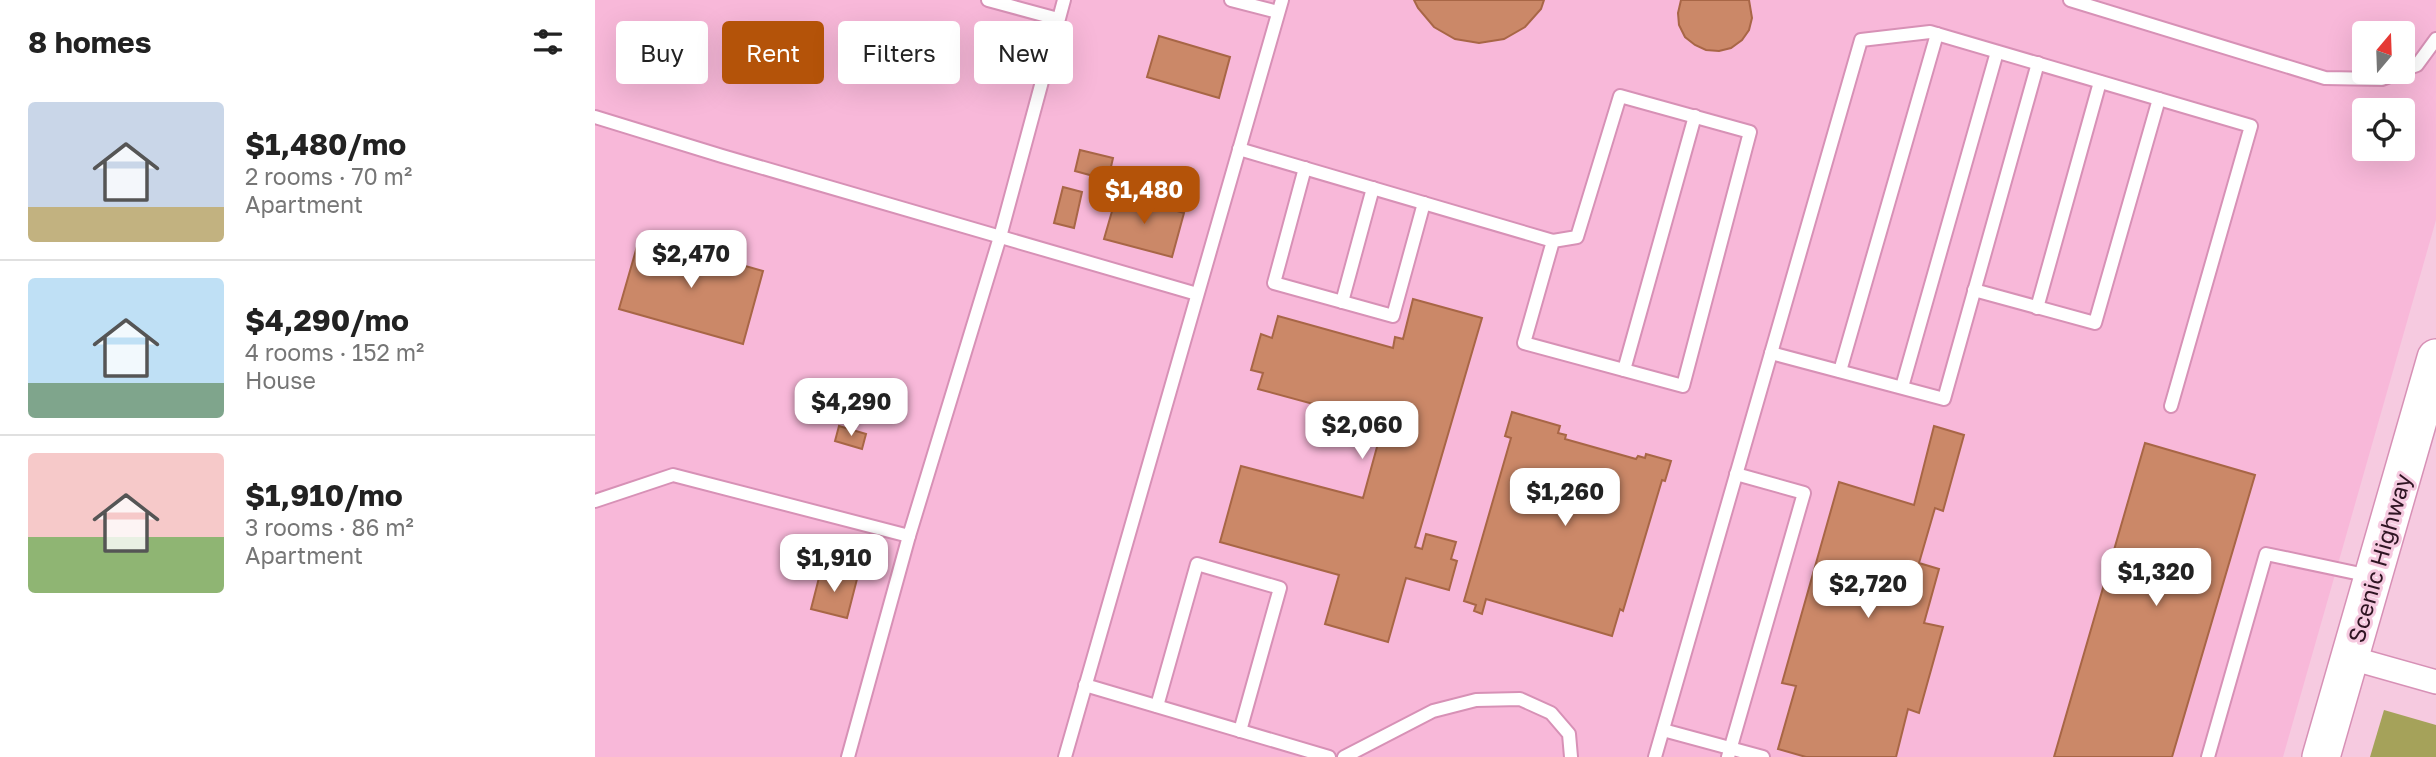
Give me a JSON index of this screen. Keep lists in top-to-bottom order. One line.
{"streets":{"main road":["Scenic Highway"]},"north":"top","page":{"heading":"8 homes","chip":["Buy","Rent","Filters","New"],"list":[{"name":"$1,480/mo","note":"2 rooms · 70 m² · Apartment"},{"name":"$4,290/mo","note":"4 rooms · 152 m² · House"},{"name":"$1,910/mo","note":"3 rooms · 86 m² · Apartment"}],"price":["$1,480","$2,470","$4,290","$2,060","$1,260","$1,910","$1,320","$2,720"]}}
